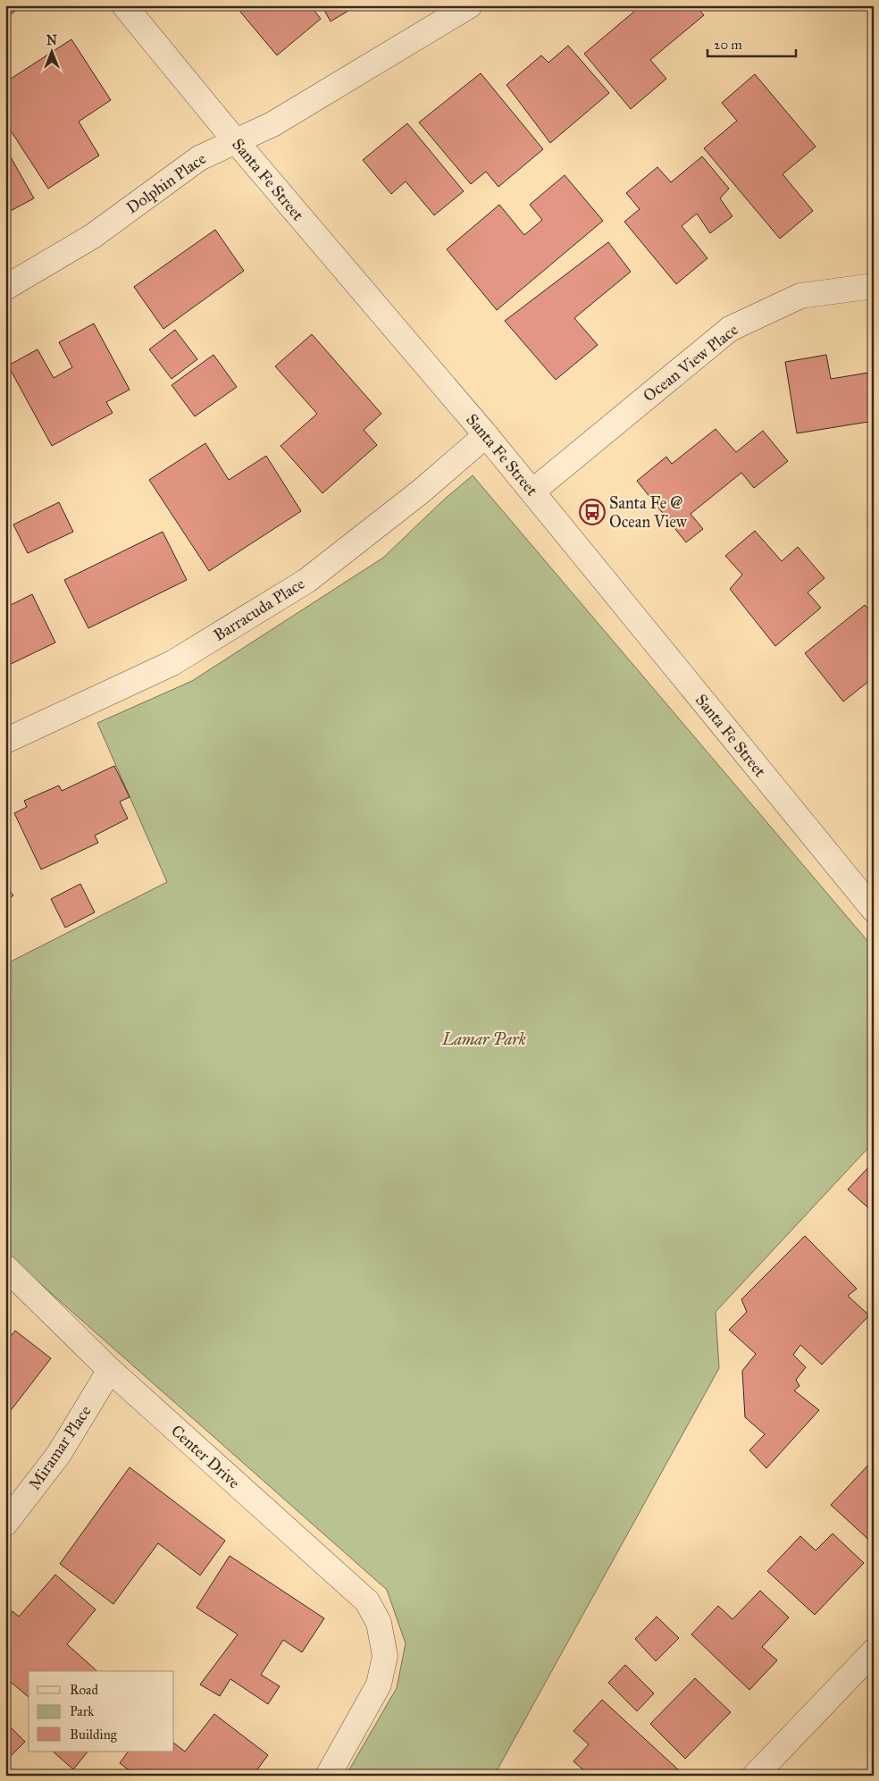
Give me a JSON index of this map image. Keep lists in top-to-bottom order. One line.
{"streets":{"street":["Santa Fe Street","Dolphin Place","Ocean View Place","Barracuda Place","Miramar Place","Center Drive"]},"crossings":[["Santa Fe Street","Dolphin Place"],["Santa Fe Street","Ocean View Place"],["Santa Fe Street","Barracuda Place"],["Miramar Place","Center Drive"]],"parks":["Lamar Park"],"places":{"bus stop":["Santa Fe @ Ocean View"]},"legend":["Road","Park","Building"],"scale_bar":"20 m","north":"top"}
